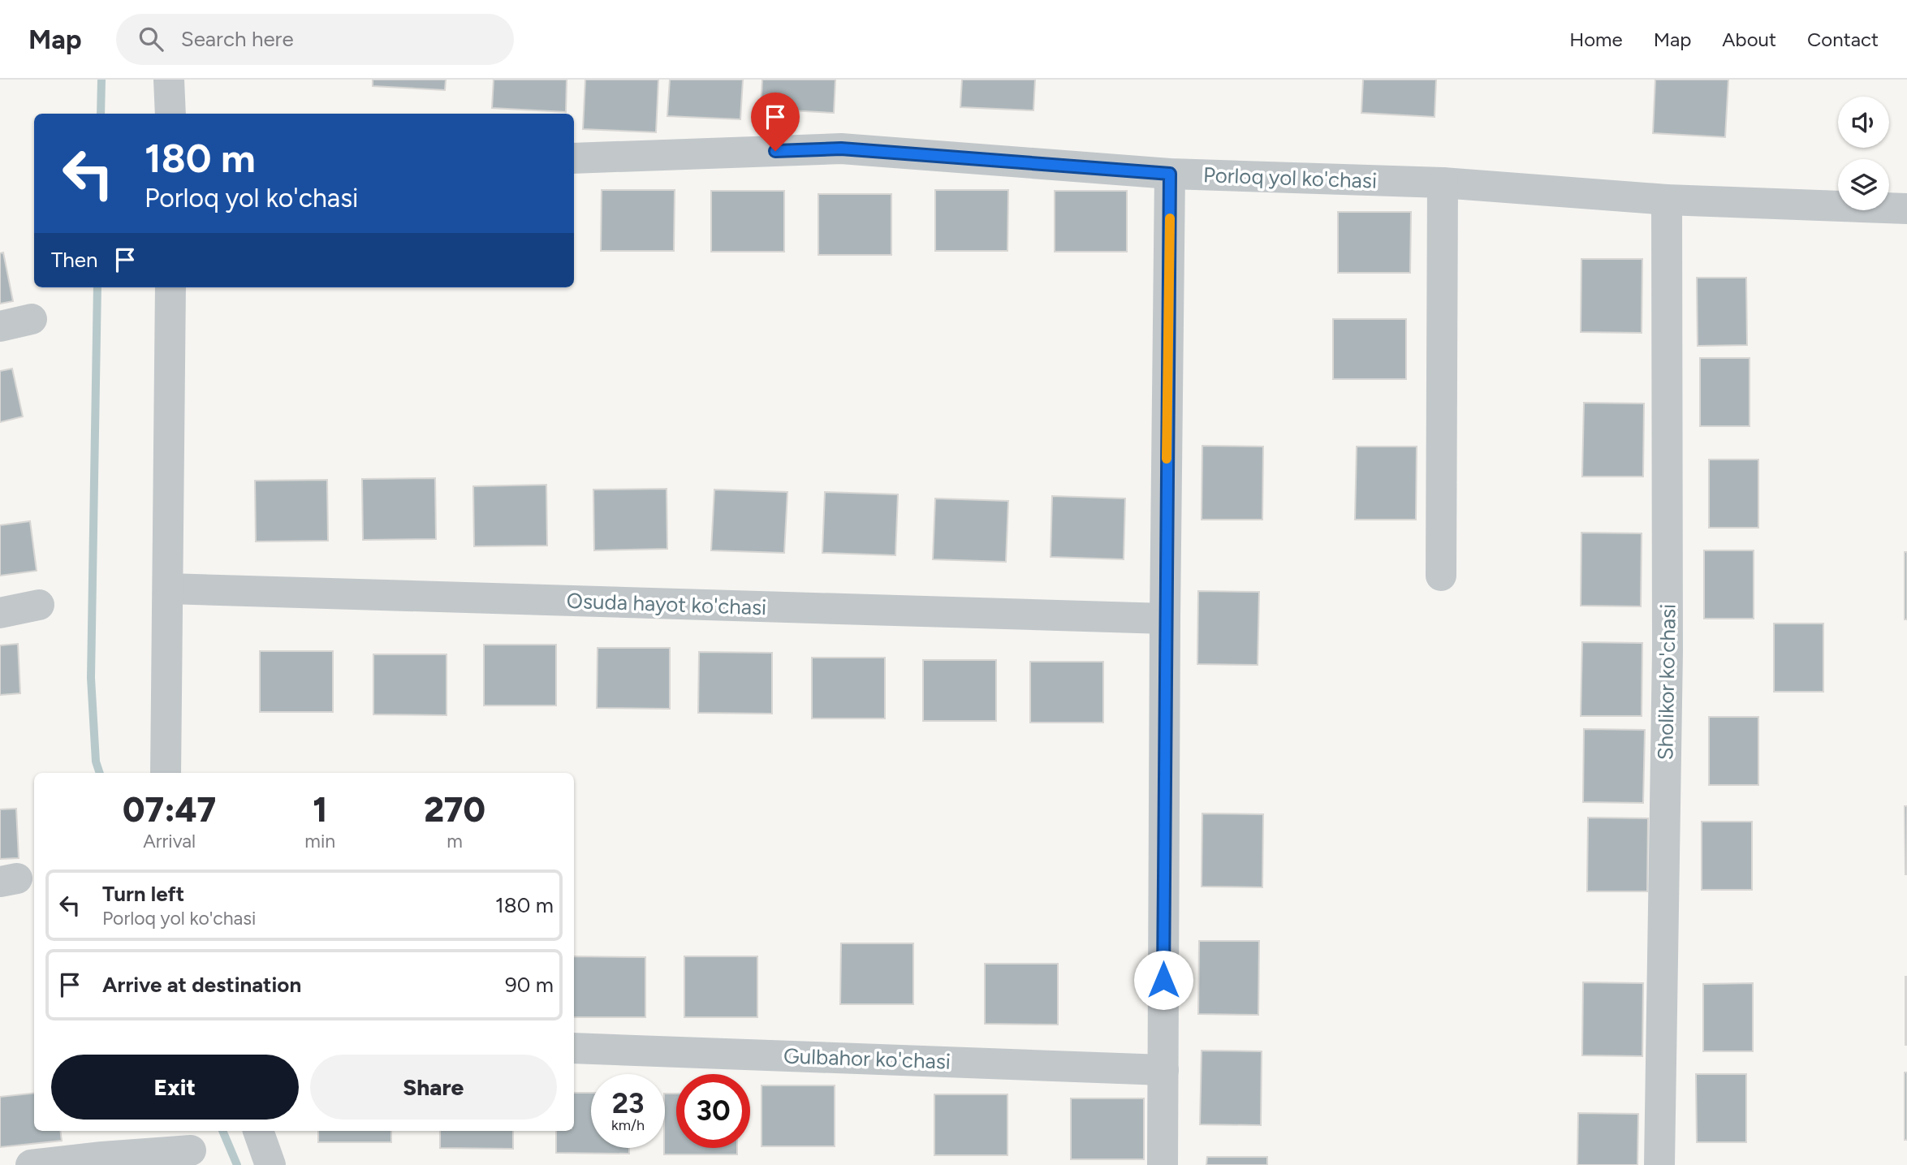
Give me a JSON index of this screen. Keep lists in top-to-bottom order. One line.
{"streets":{"street":["Porloq yol ko'chasi","Osuda hayot ko'chasi","Sholikor ko'chasi","Gulbahor ko'chasi"]},"crossings":[["Porloq yol ko'chasi","Sholikor ko'chasi"]],"page":{"header":"Map","search":"Search here","nav":["Home","Map","About","Contact"],"turn":["180 m","Porloq yol ko'chasi"],"then":"Then","eta":["07:47","Arrival","1","min","270","m"],"list":[{"name":"Turn left","note":"Porloq yol ko'chasi","value":"180 m"},{"name":"Arrive at destination","value":"90 m"}],"buttons":["Exit","Share"],"speed":"23 km/h","limit":"30"}}
